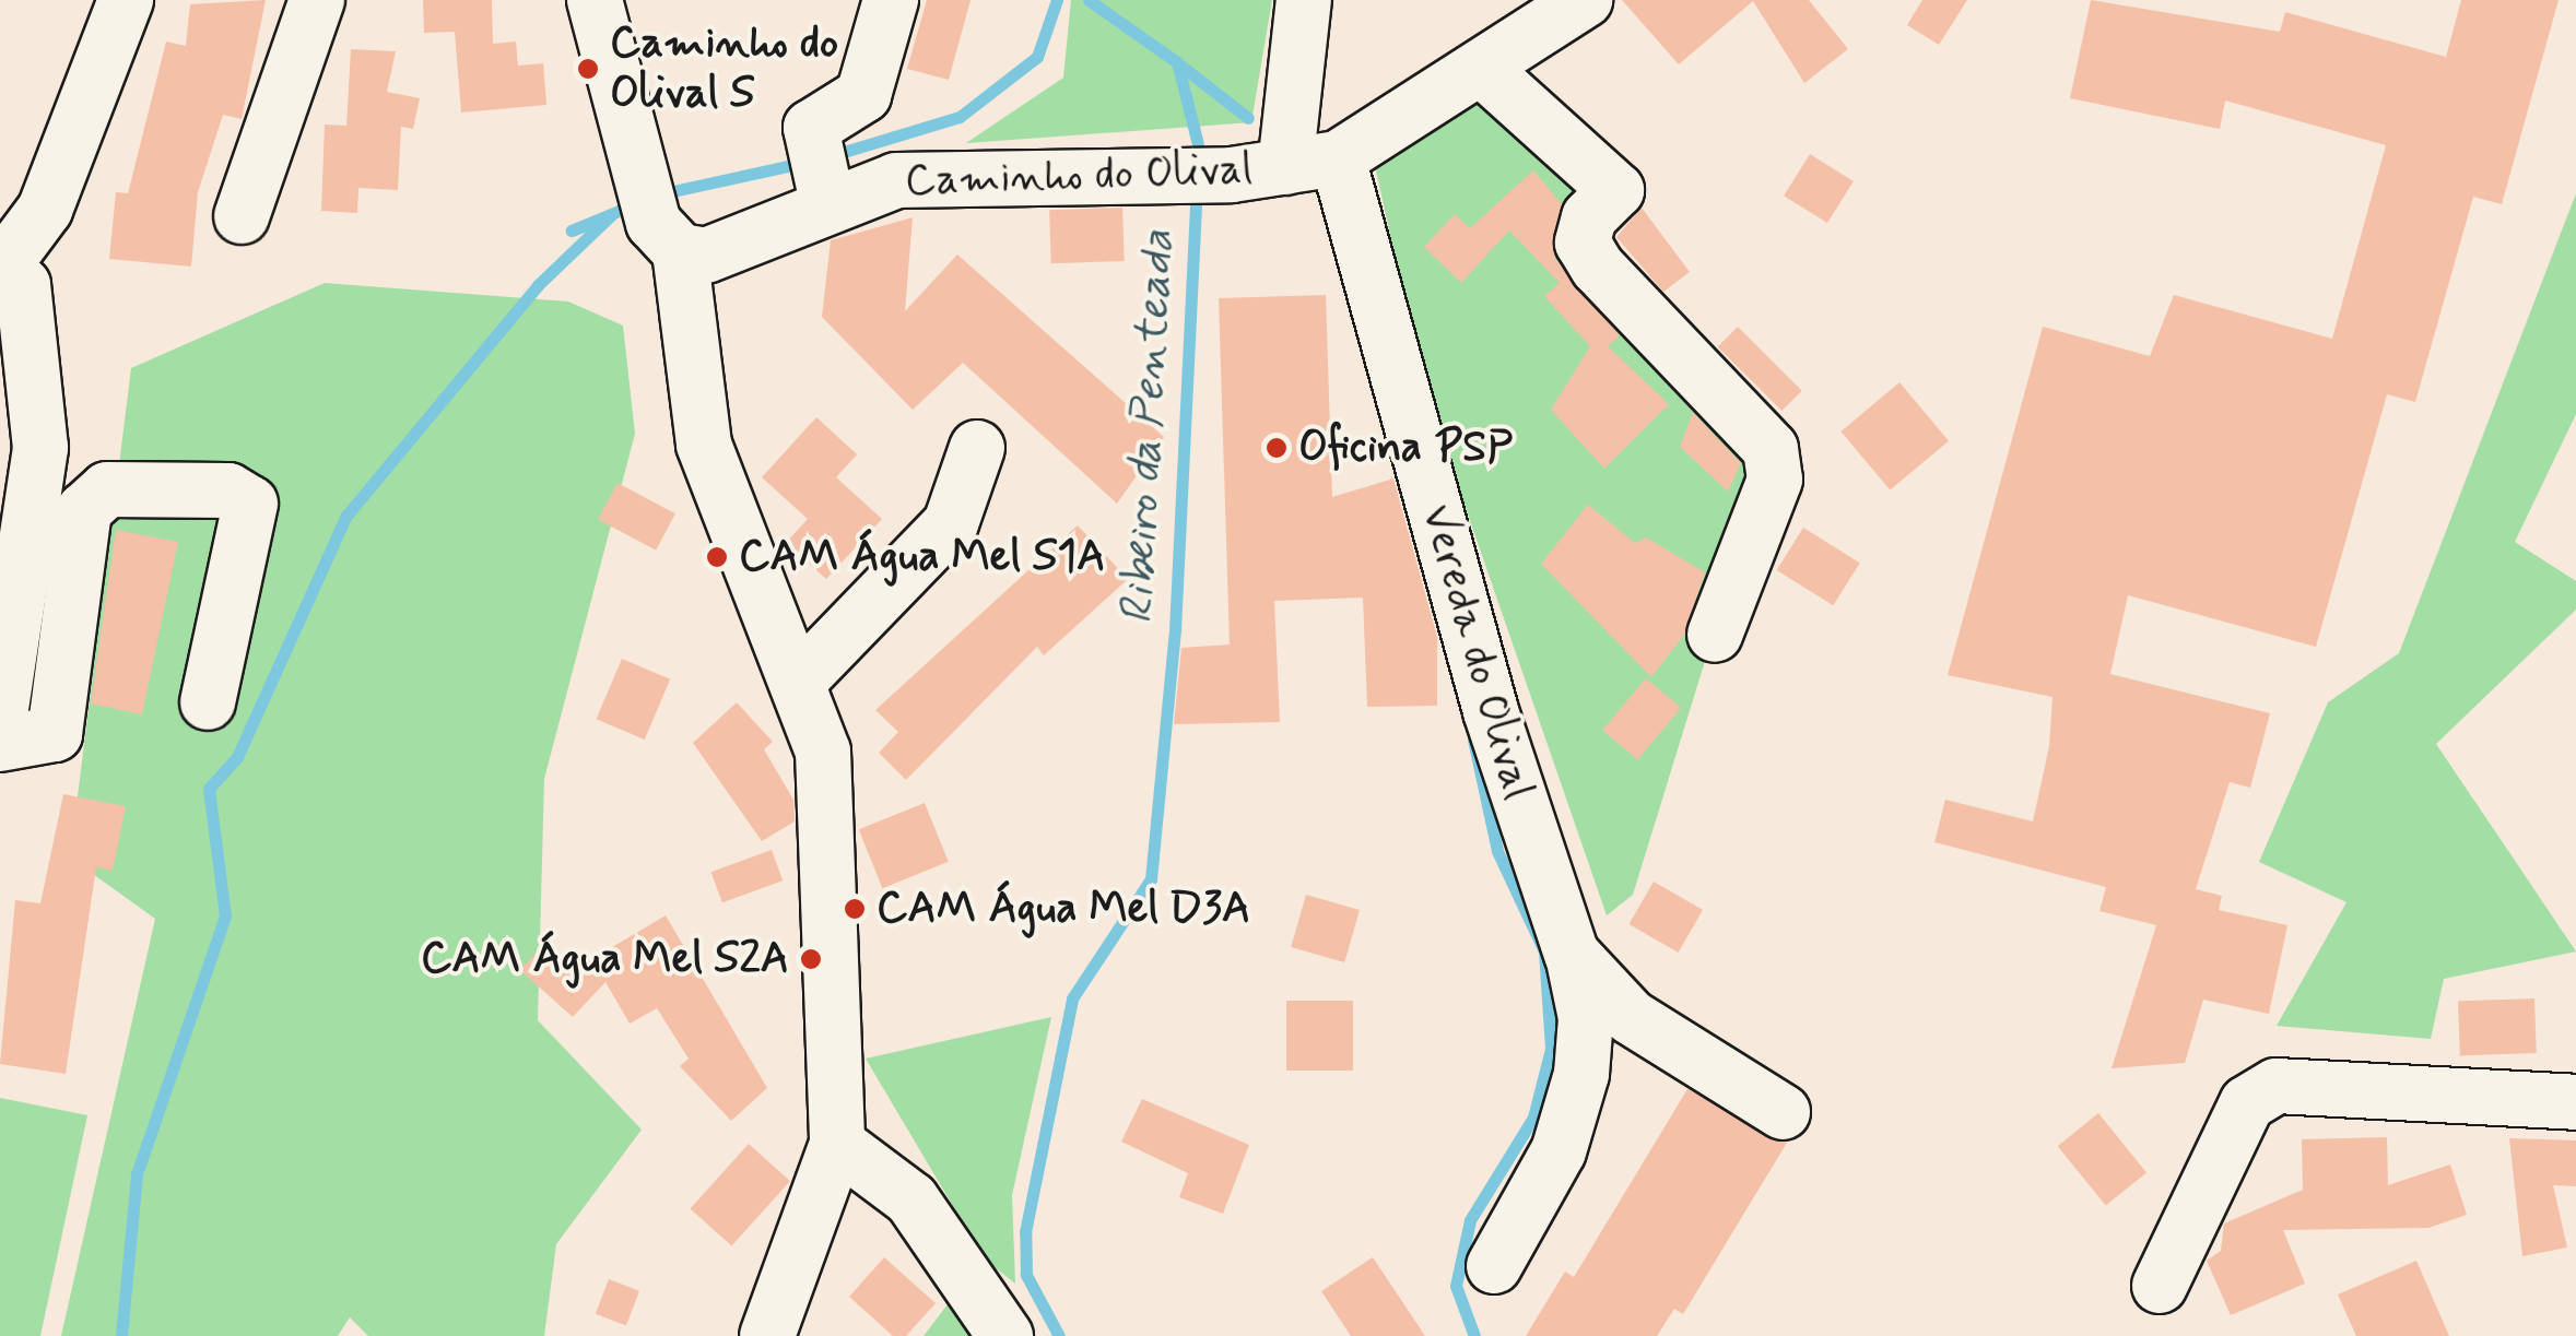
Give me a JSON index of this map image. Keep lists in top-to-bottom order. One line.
{"streets":{"street":["Caminho do Olival","Vereda do Olival"]},"crossings":[["Caminho do Olival","Vereda do Olival"]],"water":["Ribeiro da Penteada"],"places":["Caminho do Olival S","Oficina PSP","CAM Água Mel S1A","CAM Água Mel D3A","CAM Água Mel S2A"]}
